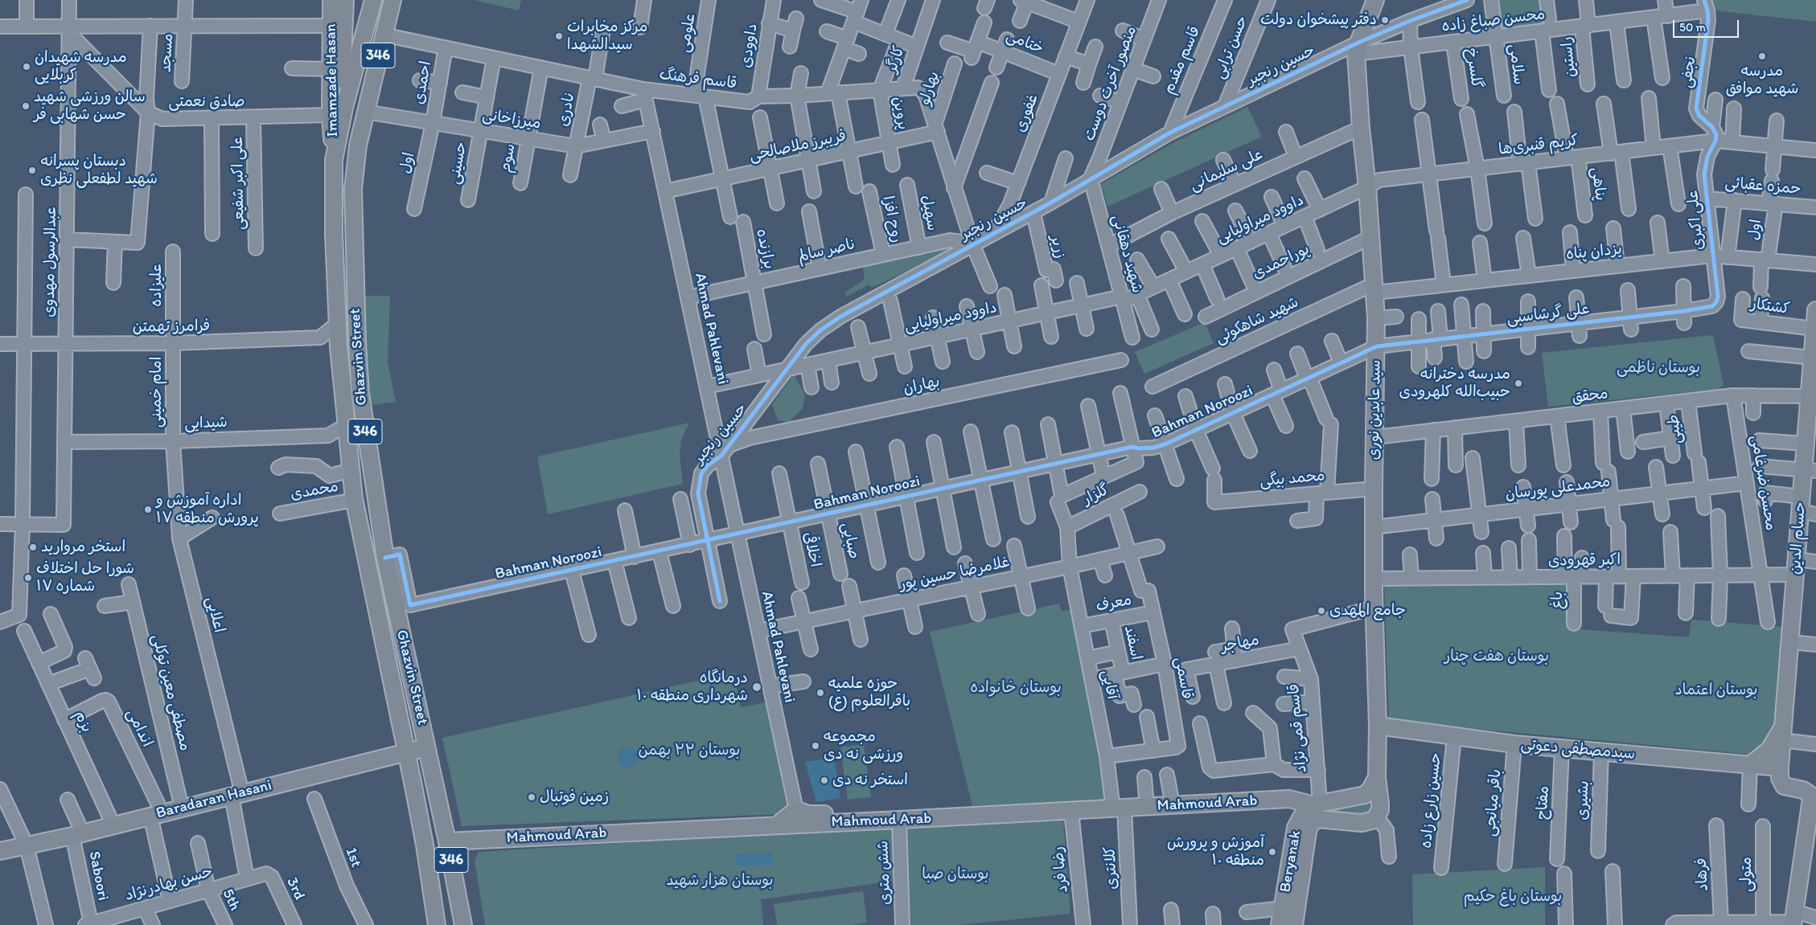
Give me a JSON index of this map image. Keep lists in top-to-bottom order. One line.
{"streets":{"main road":["346","Imamzade Hasan","Ghazvin Street","سید عابدین نوری","حسام الدین","سیدمصطفی دعوتی","Baradaran Hasani","Mahmoud Arab","Beryanak"],"street":["محسن صباغ زاده","علومی","ختامی","داوودی","حسن ترابی","مسجد","راستین","کارگر","قاسم مقدم","سلامی","حسین رنجبر","گلسرخ","نجفی","قاسم فرهنگ","احمدی","منصور آخرت دوست","بهارلو","صادق نعمتی","نادری","پروین","غفوری","میرزاخانی","کریم قنبری‌ها","فریبرز ملاصالحی","سوم","اول","حسینی","علی سلیمانی","علی اکبر شفیعی","پناهی","حمزه عقبائی","سهیل","روح افزا","داوود میراولیایی","علی اکبری","زریر","برازنده","ناصر سالم","یزدان پناه","شهید دهقانی","عبدالرسول مهدوی","پوراحمدی","علیزاده","کشتکار","علی گرشاسبی","شهید شاهکوئی","فرامرز تهمتن","Ahmad Pahlevani","بهاران","امام خمینی","محقق","Bahman Noroozi","شیدایی","طیبی","محمد بیگی","محسن ضرغامی","محمدعلی پورسان","محمدی","گلزار","صبایی","اخلاقی","اکبر قهرودی","غلامرضا حسین پور","باغ","معرف","اعلایی","اسفند","مهاجر","قاسمی","آقایی","مصطفی معین توکلی","بزم","اندامی","قاسم قمی نژاد","حسین زارع زاده","بشیری","باقر میانجی","مفتاح","1st","کلانتری","رضا فرد","شش متری","فرهاد","متولی","Saboori","حسن بهادرنژاد","3rd","5th"]},"crossings":[["محسن صباغ زاده","راستین"],["محسن صباغ زاده","سلامی"],["محسن صباغ زاده","حسین رنجبر"],["محسن صباغ زاده","گلسرخ"],["محسن صباغ زاده","نجفی"],["محسن صباغ زاده","سید عابدین نوری"],["علومی","قاسم فرهنگ"],["علومی","برازنده"],["ختامی","غفوری"],["داوودی","قاسم فرهنگ"],["حسن ترابی","حسین رنجبر"],["346","Imamzade Hasan"],["346","صادق نعمتی"],["کارگر","قاسم فرهنگ"],["قاسم مقدم","حسین رنجبر"],["حسین رنجبر","قاسم فرهنگ"],["حسین رنجبر","منصور آخرت دوست"],["حسین رنجبر","غفوری"],["حسین رنجبر","داوود میراولیایی"],["حسین رنجبر","زریر"],["حسین رنجبر","ناصر سالم"],["حسین رنجبر","شهید دهقانی"],["حسین رنجبر","Ahmad Pahlevani"],["حسین رنجبر","بهاران"],["حسین رنجبر","سید عابدین نوری"],["حسین رنجبر","Bahman Noroozi"],["قاسم فرهنگ","احمدی"],["قاسم فرهنگ","بهارلو"],["قاسم فرهنگ","نادری"],["قاسم فرهنگ","پروین"],["قاسم فرهنگ","فریبرز ملاصالحی"],["قاسم فرهنگ","سوم"],["قاسم فرهنگ","حسینی"],["قاسم فرهنگ","برازنده"],["قاسم فرهنگ","ناصر سالم"],["قاسم فرهنگ","Ahmad Pahlevani"],["قاسم فرهنگ","Ghazvin Street"],["Imamzade Hasan","صادق نعمتی"],["Imamzade Hasan","Ghazvin Street"],["احمدی","میرزاخانی"],["احمدی","اول"],["منصور آخرت دوست","شهید دهقانی"],["بهارلو","فریبرز ملاصالحی"],["صادق نعمتی","علی اکبر شفیعی"],["صادق نعمتی","عبدالرسول مهدوی"],["نادری","میرزاخانی"],["پروین","فریبرز ملاصالحی"],["میرزاخانی","سوم"],["میرزاخانی","اول"],["میرزاخانی","حسینی"],["میرزاخانی","Ahmad Pahlevani"],["میرزاخانی","Ghazvin Street"],["کریم قنبری‌ها","اول"],["کریم قنبری‌ها","پناهی"],["کریم قنبری‌ها","داوود میراولیایی"],["کریم قنبری‌ها","علی اکبری"],["کریم قنبری‌ها","سید عابدین نوری"],["فریبرز ملاصالحی","برازنده"],["فریبرز ملاصالحی","Ahmad Pahlevani"],["اول","حمزه عقبائی"],["اول","یزدان پناه"],["اول","کشتکار"],["علی سلیمانی","شهید دهقانی"],["علی سلیمانی","سید عابدین نوری"],["حمزه عقبائی","علی اکبری"],["سهیل","ناصر سالم"],["روح افزا","ناصر سالم"],["داوود میراولیایی","شهید دهقانی"],["داوود میراولیایی","Ahmad Pahlevani"],["داوود میراولیایی","سید عابدین نوری"],["علی اکبری","یزدان پناه"],["علی اکبری","علی گرشاسبی"],["برازنده","ناصر سالم"],["ناصر سالم","Ahmad Pahlevani"],["یزدان پناه","شهید شاهکوئی"],["یزدان پناه","سید عابدین نوری"],["عبدالرسول مهدوی","فرامرز تهمتن"],["عبدالرسول مهدوی","شیدایی"],["پوراحمدی","سید عابدین نوری"],["علیزاده","فرامرز تهمتن"],["علیزاده","امام خمینی"],["کشتکار","حسام الدین"],["علی گرشاسبی","سید عابدین نوری"],["علی گرشاسبی","Bahman Noroozi"],["شهید شاهکوئی","سید عابدین نوری"],["فرامرز تهمتن","Ghazvin Street"],["فرامرز تهمتن","امام خمینی"],["Ahmad Pahlevani","Bahman Noroozi"],["Ahmad Pahlevani","غلامرضا حسین پور"],["Ghazvin Street","Bahman Noroozi"],["Ghazvin Street","شیدایی"],["Ghazvin Street","محمدی"],["Ghazvin Street","Baradaran Hasani"],["Ghazvin Street","Mahmoud Arab"],["امام خمینی","شیدایی"],["امام خمینی","اعلایی"],["محقق","سید عابدین نوری"],["محقق","طیبی"],["محقق","محسن ضرغامی"],["محقق","حسام الدین"],["سید عابدین نوری","Bahman Noroozi"],["سید عابدین نوری","محمد بیگی"],["سید عابدین نوری","محمدعلی پورسان"],["سید عابدین نوری","اکبر قهرودی"],["سید عابدین نوری","قاسم قمی نژاد"],["سید عابدین نوری","سیدمصطفی دعوتی"],["سید عابدین نوری","Mahmoud Arab"],["Bahman Noroozi","محمد بیگی"],["Bahman Noroozi","صبایی"],["Bahman Noroozi","اخلاقی"],["شیدایی","اعلایی"],["طیبی","محمدعلی پورسان"],["محسن ضرغامی","محمدعلی پورسان"],["محسن ضرغامی","اکبر قهرودی"],["حسام الدین","اکبر قهرودی"],["حسام الدین","سیدمصطفی دعوتی"],["اکبر قهرودی","باغ"],["غلامرضا حسین پور","قاسمی"],["غلامرضا حسین پور","آقایی"],["معرف","اسفند"],["معرف","قاسمی"],["معرف","آقایی"],["اعلایی","Baradaran Hasani"],["اعلایی","حسن بهادرنژاد"],["مهاجر","قاسم قمی نژاد"],["قاسمی","آقایی"],["آقایی","Mahmoud Arab"],["آقایی","کلانتری"],["مصطفی معین توکلی","Baradaran Hasani"],["بزم","اندامی"],["بزم","Baradaran Hasani"],["اندامی","Baradaran Hasani"],["قاسم قمی نژاد","Mahmoud Arab"],["قاسم قمی نژاد","Beryanak"],["سیدمصطفی دعوتی","حسین زارع زاده"],["سیدمصطفی دعوتی","بشیری"],["سیدمصطفی دعوتی","باقر میانجی"],["سیدمصطفی دعوتی","مفتاح"],["Baradaran Hasani","Saboori"],["Mahmoud Arab","Beryanak"],["Mahmoud Arab","کلانتری"],["Mahmoud Arab","رضا فرد"],["Mahmoud Arab","شش متری"],["Saboori","حسن بهادرنژاد"],["حسن بهادرنژاد","3rd"],["حسن بهادرنژاد","5th"]],"parks":["بوستان ناظمی","بوستان هفت چنار","بوستان خانواده","بوستان اعتماد","بوستان ۲۲ بهمن","بوستان صبا","بوستان هزار شهید","بوستان باغ حکیم"],"places":["دفتر پیشخوان دولت","مرکز مخابرات سیدالشهدا","مدرسه شهید موافق","مدرسه شهیدان کربلایی","سالن ورزشی شهید حسن شهابی فر","دبستان پسرانه شهید لطفعلی نظری","مدرسه دخترانه حبیب‌الله کلهرودی","اداره آموزش و پرورش منطقه ۱۷","استخر مروارید","شورا حل اختلاف شماره ۱۷","جامع المهدی","درمانگاه شهرداری منطقه ۱۰","حوزه علمیه باقرالعلوم (ع)","مجموعه ورزشی نه دی","استخر نه دی","زمین فوتبال","آموزش و پرورش منطقه ۱۰"],"scale_bar":"50 m"}
